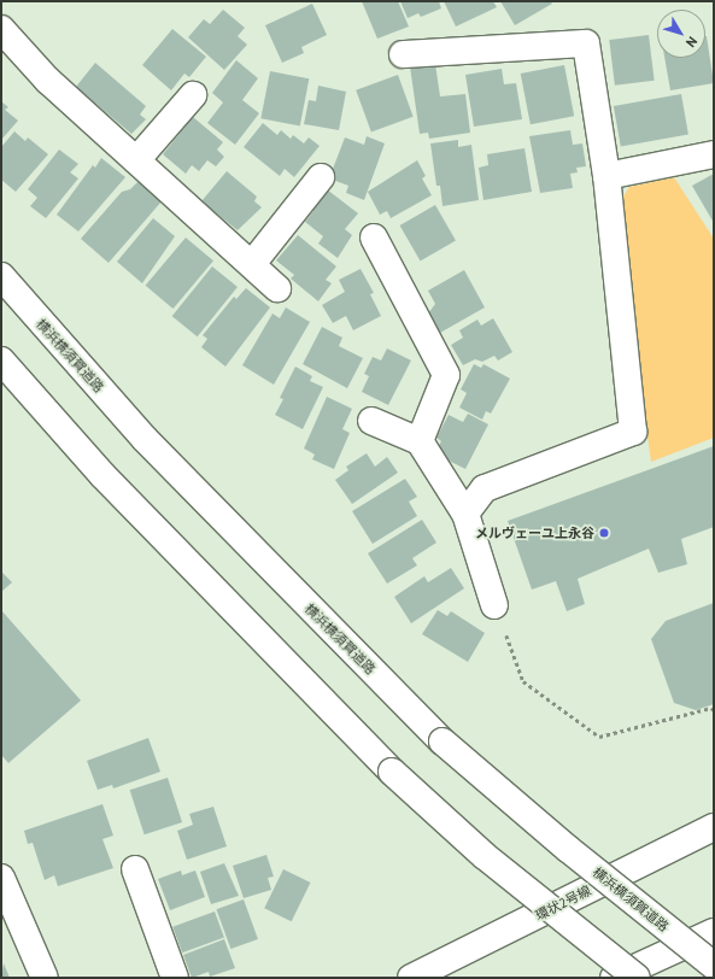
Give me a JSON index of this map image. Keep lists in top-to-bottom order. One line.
{"streets":{"main road":["横浜横須賀道路","環状2号線"]},"places":["メルヴェーユ上永谷"],"north":"bottom right"}
